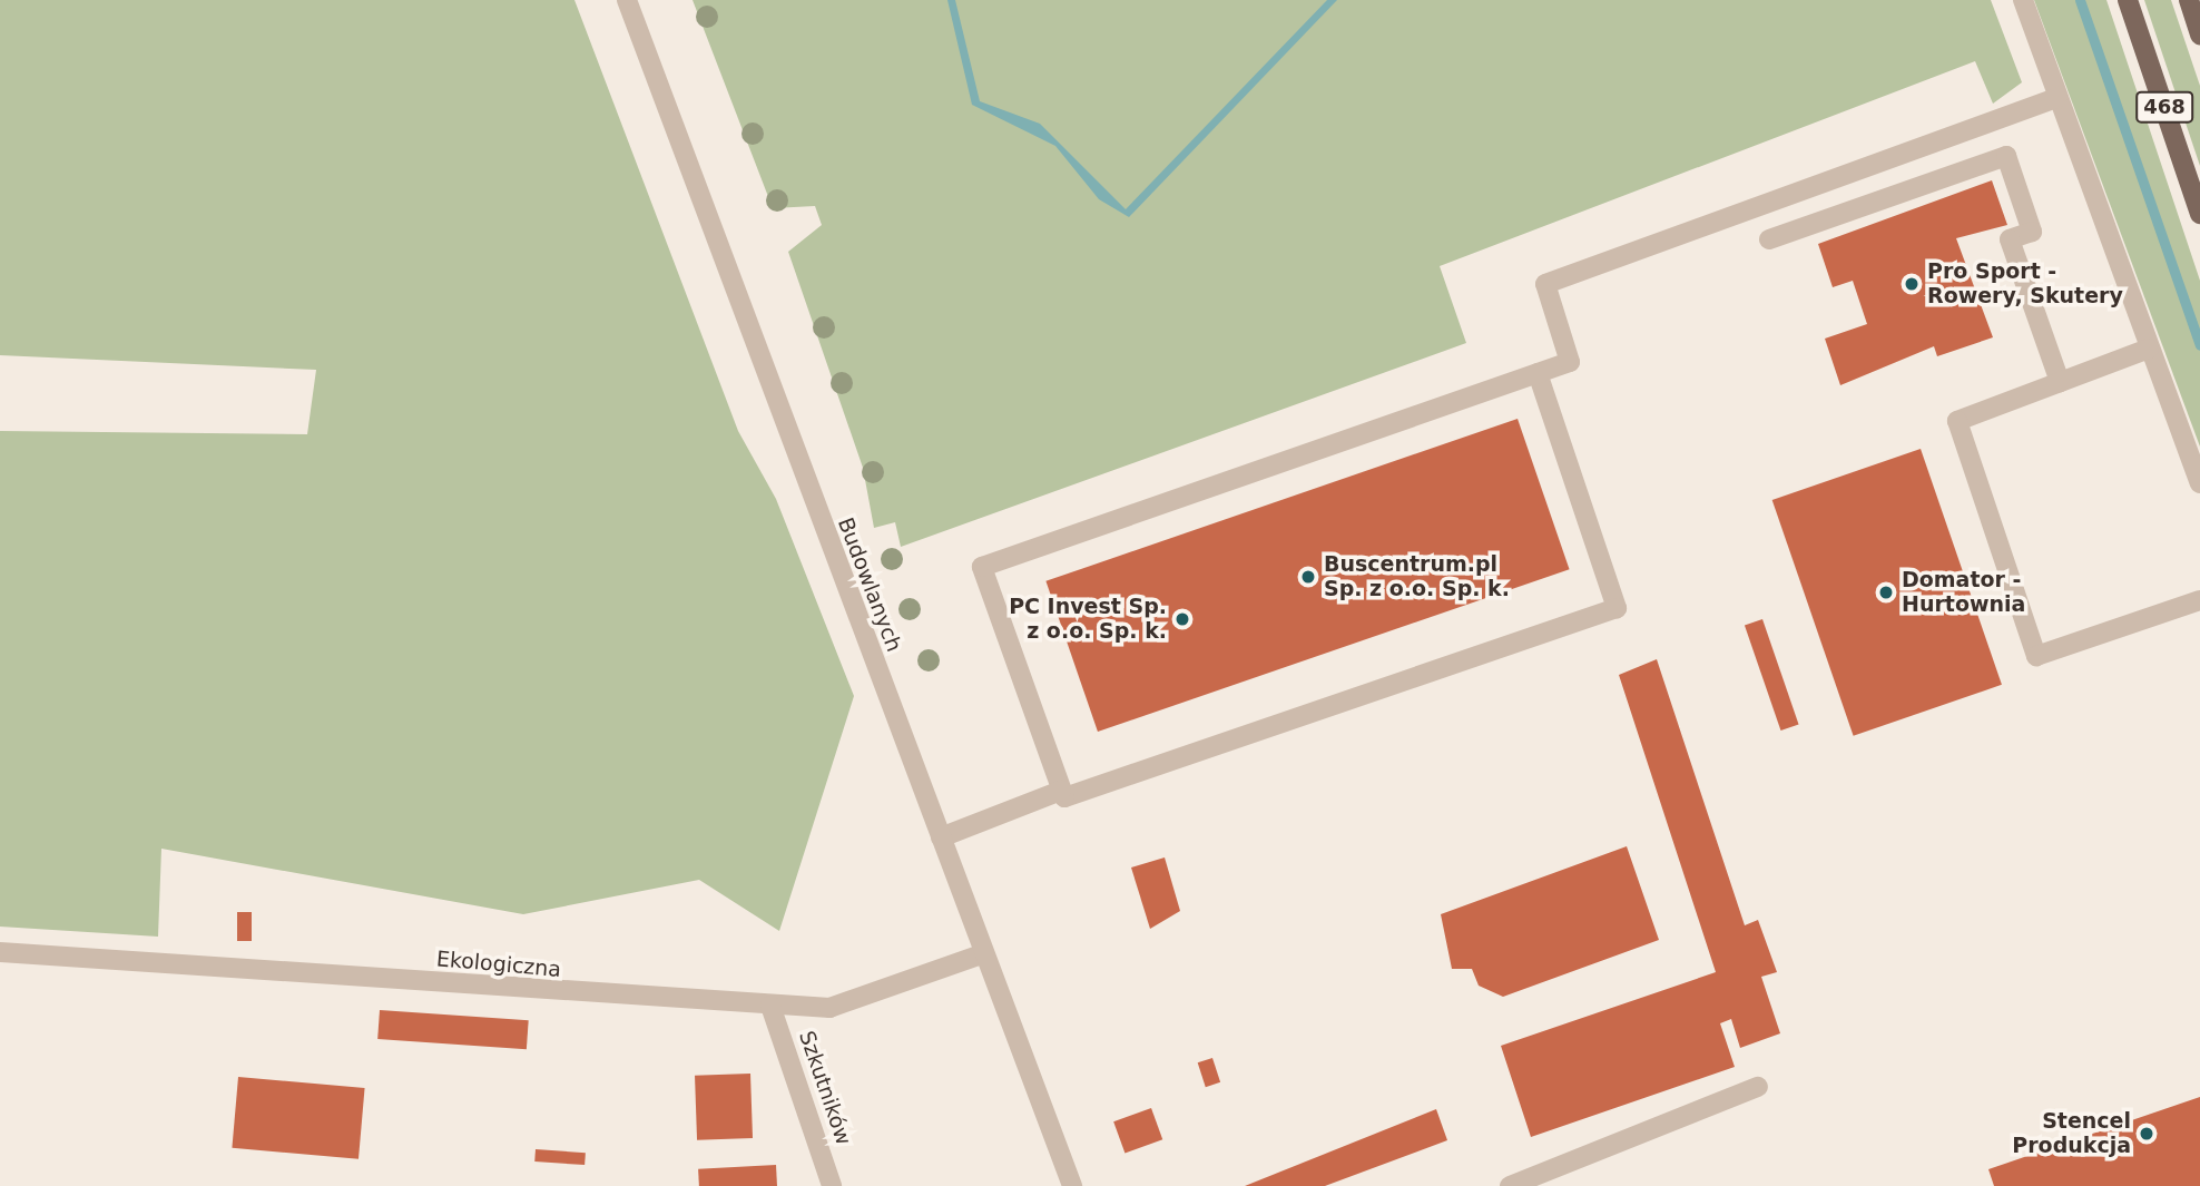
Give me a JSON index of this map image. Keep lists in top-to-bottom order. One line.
{"streets":{"main road":["468"],"street":["Budowlanych","Ekologiczna","Szkutników"]},"crossings":[["Budowlanych","Ekologiczna"],["Ekologiczna","Szkutników"]],"places":["Pro Sport - Rowery, Skutery","Buscentrum.pl Sp. z o.o. Sp. k.","Domator - Hurtownia","PC Invest Sp. z o.o. Sp. k.","Stencel Produkcja"]}
